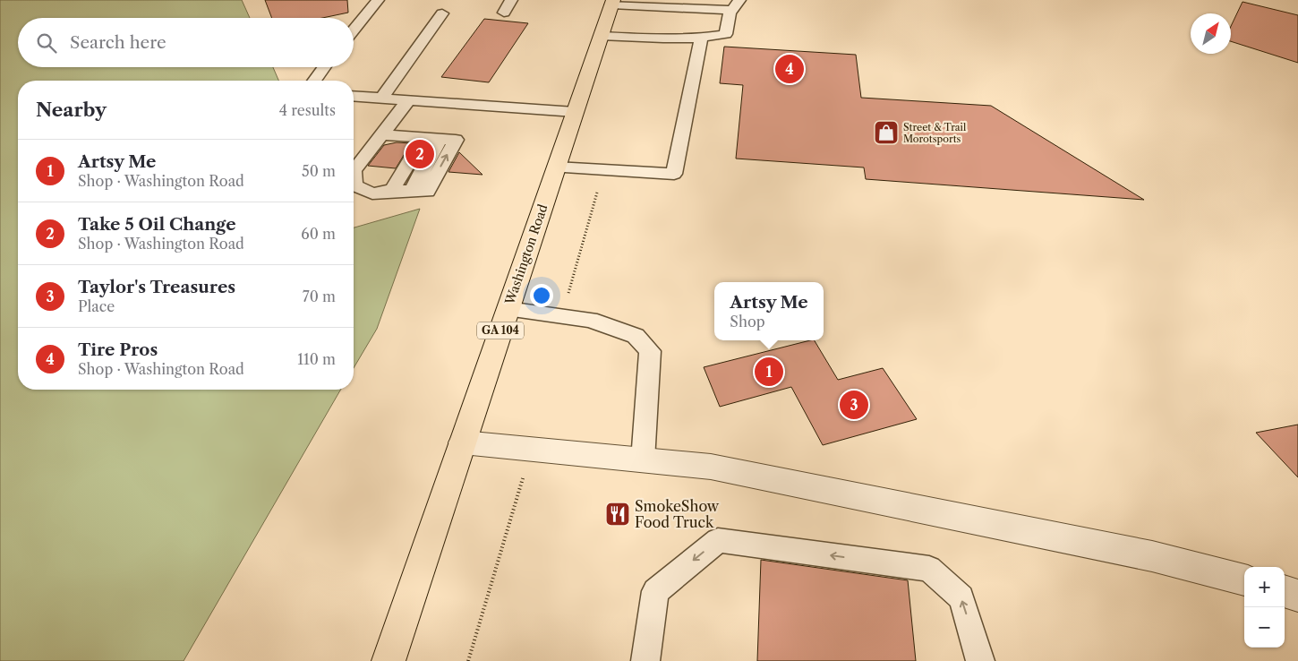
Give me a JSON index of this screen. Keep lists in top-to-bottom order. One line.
{"streets":{"main road":["Washington Road","GA 104"]},"places":{"shop":["Street & Trail Morotsports"],"restaurant":["SmokeShow Food Truck"]},"north":"top right","page":{"search":"Search here","pins":["4","2","1","3"],"heading":["Nearby","4 results"],"list":[{"mark":"1","name":"Artsy Me","note":"Shop · Washington Road","value":"50 m"},{"mark":"2","name":"Take 5 Oil Change","note":"Shop · Washington Road","value":"60 m"},{"mark":"3","name":"Taylor's Treasures","note":"Place","value":"70 m"},{"mark":"4","name":"Tire Pros","note":"Shop · Washington Road","value":"110 m"}],"popup":["Artsy Me","Shop"],"map_buttons":["+","−"]}}
